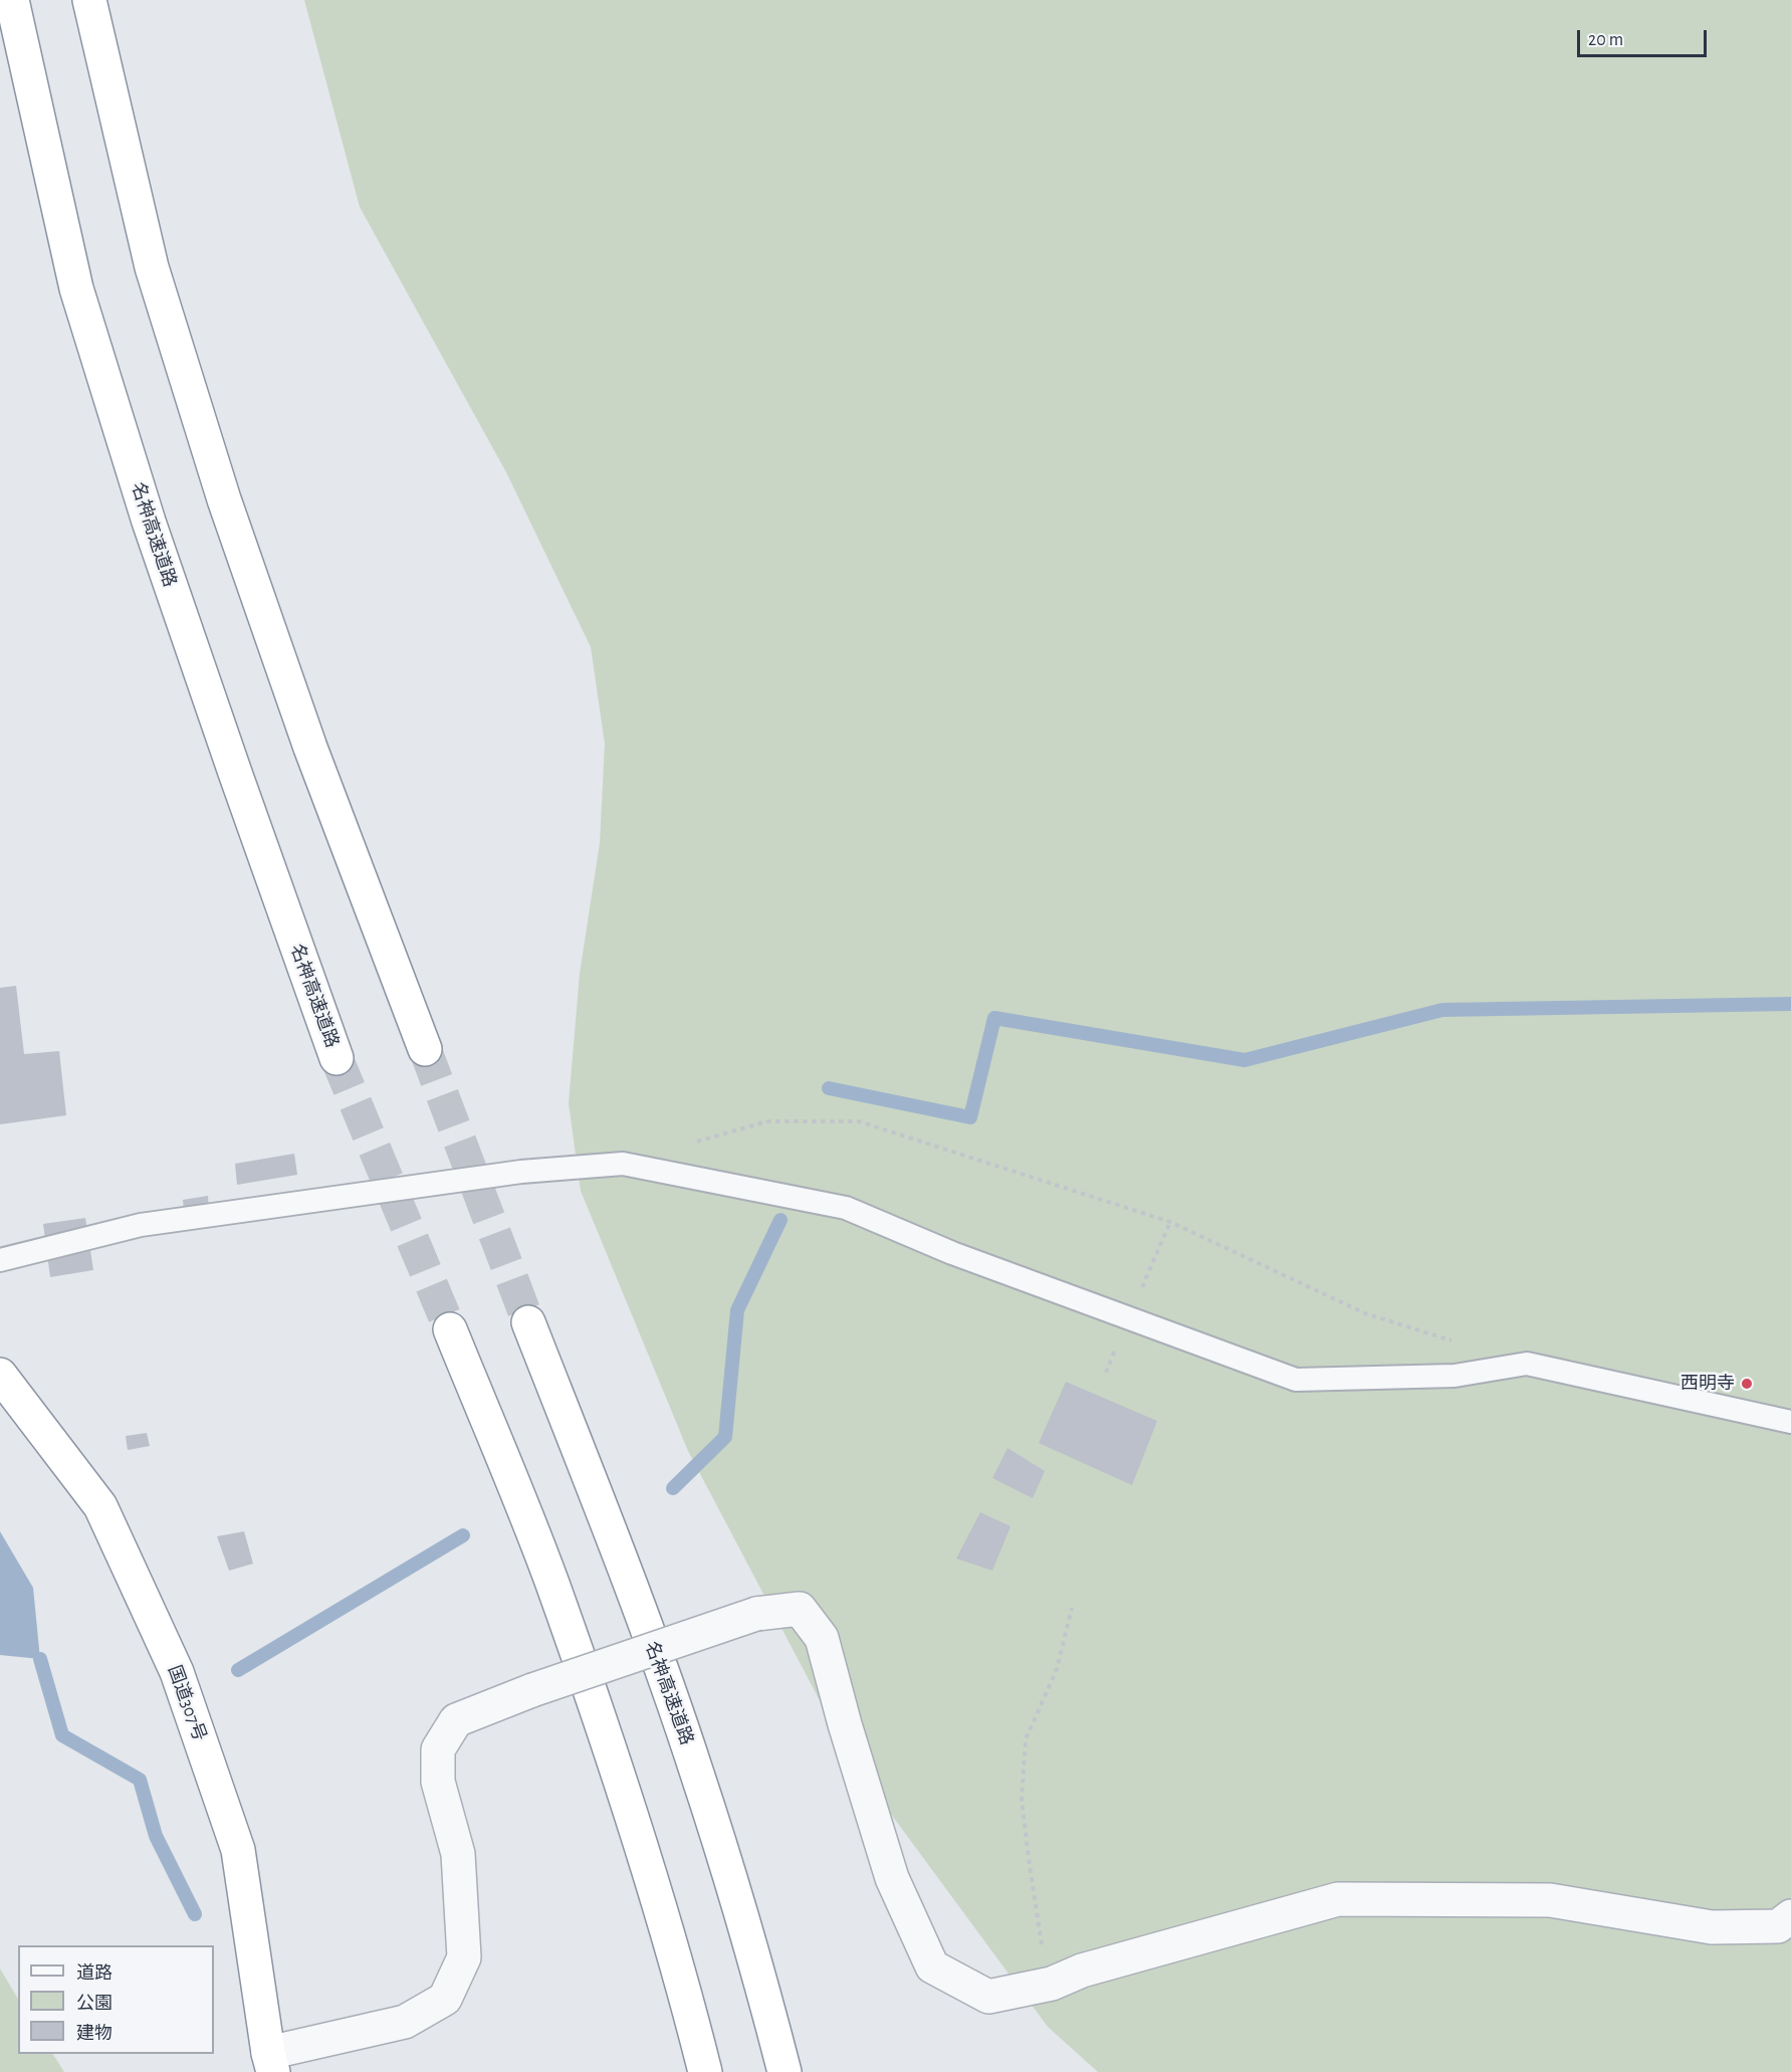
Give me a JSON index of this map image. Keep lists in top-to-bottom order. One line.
{"streets":{"highway":["名神高速道路","国道307号"]},"places":["西明寺"],"legend":["道路","公園","建物"],"scale_bar":"20 m"}
